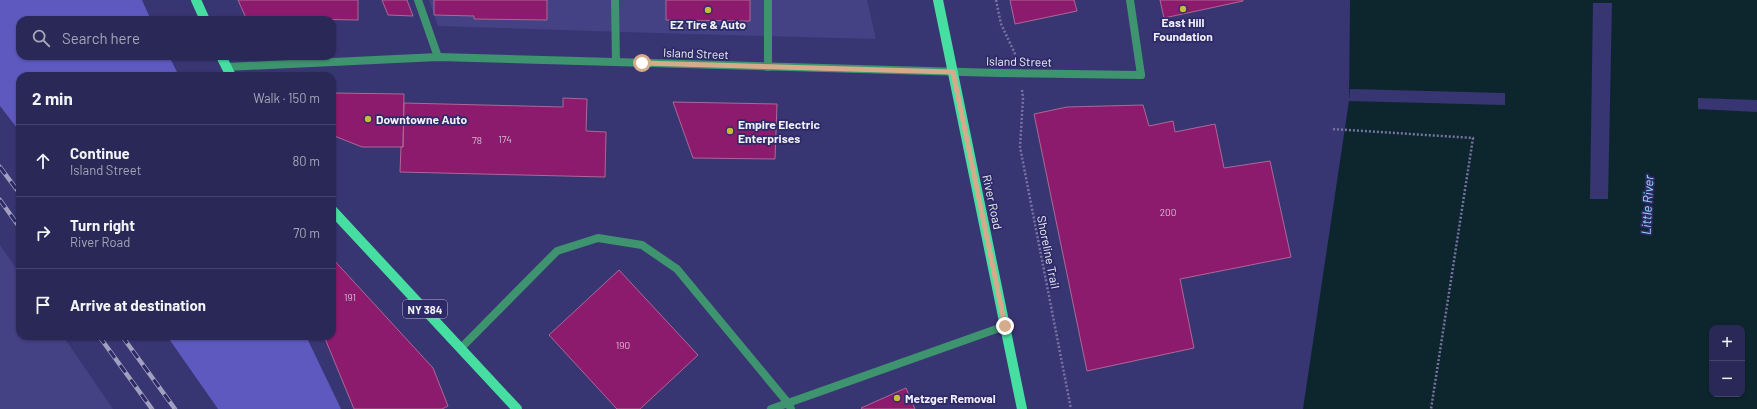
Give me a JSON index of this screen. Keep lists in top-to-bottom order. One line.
{"streets":{"main road":["River Road","NY 384"],"street":["Island Street"],"path":["Shoreline Trail"]},"crossings":[["Island Street","River Road"]],"water":["Little River"],"places":["East Hill Foundation","EZ Tire & Auto","Downtowne Auto","Empire Electric Enterprises","Metzger Removal"],"house_numbers":["174","78","200","191","190"],"page":{"search":"Search here","heading":["2 min","Walk · 150 m"],"list":[["Continue","Island Street","80 m"],["Turn right","River Road","70 m"],"Arrive at destination"],"map_buttons":["+","−"]}}
